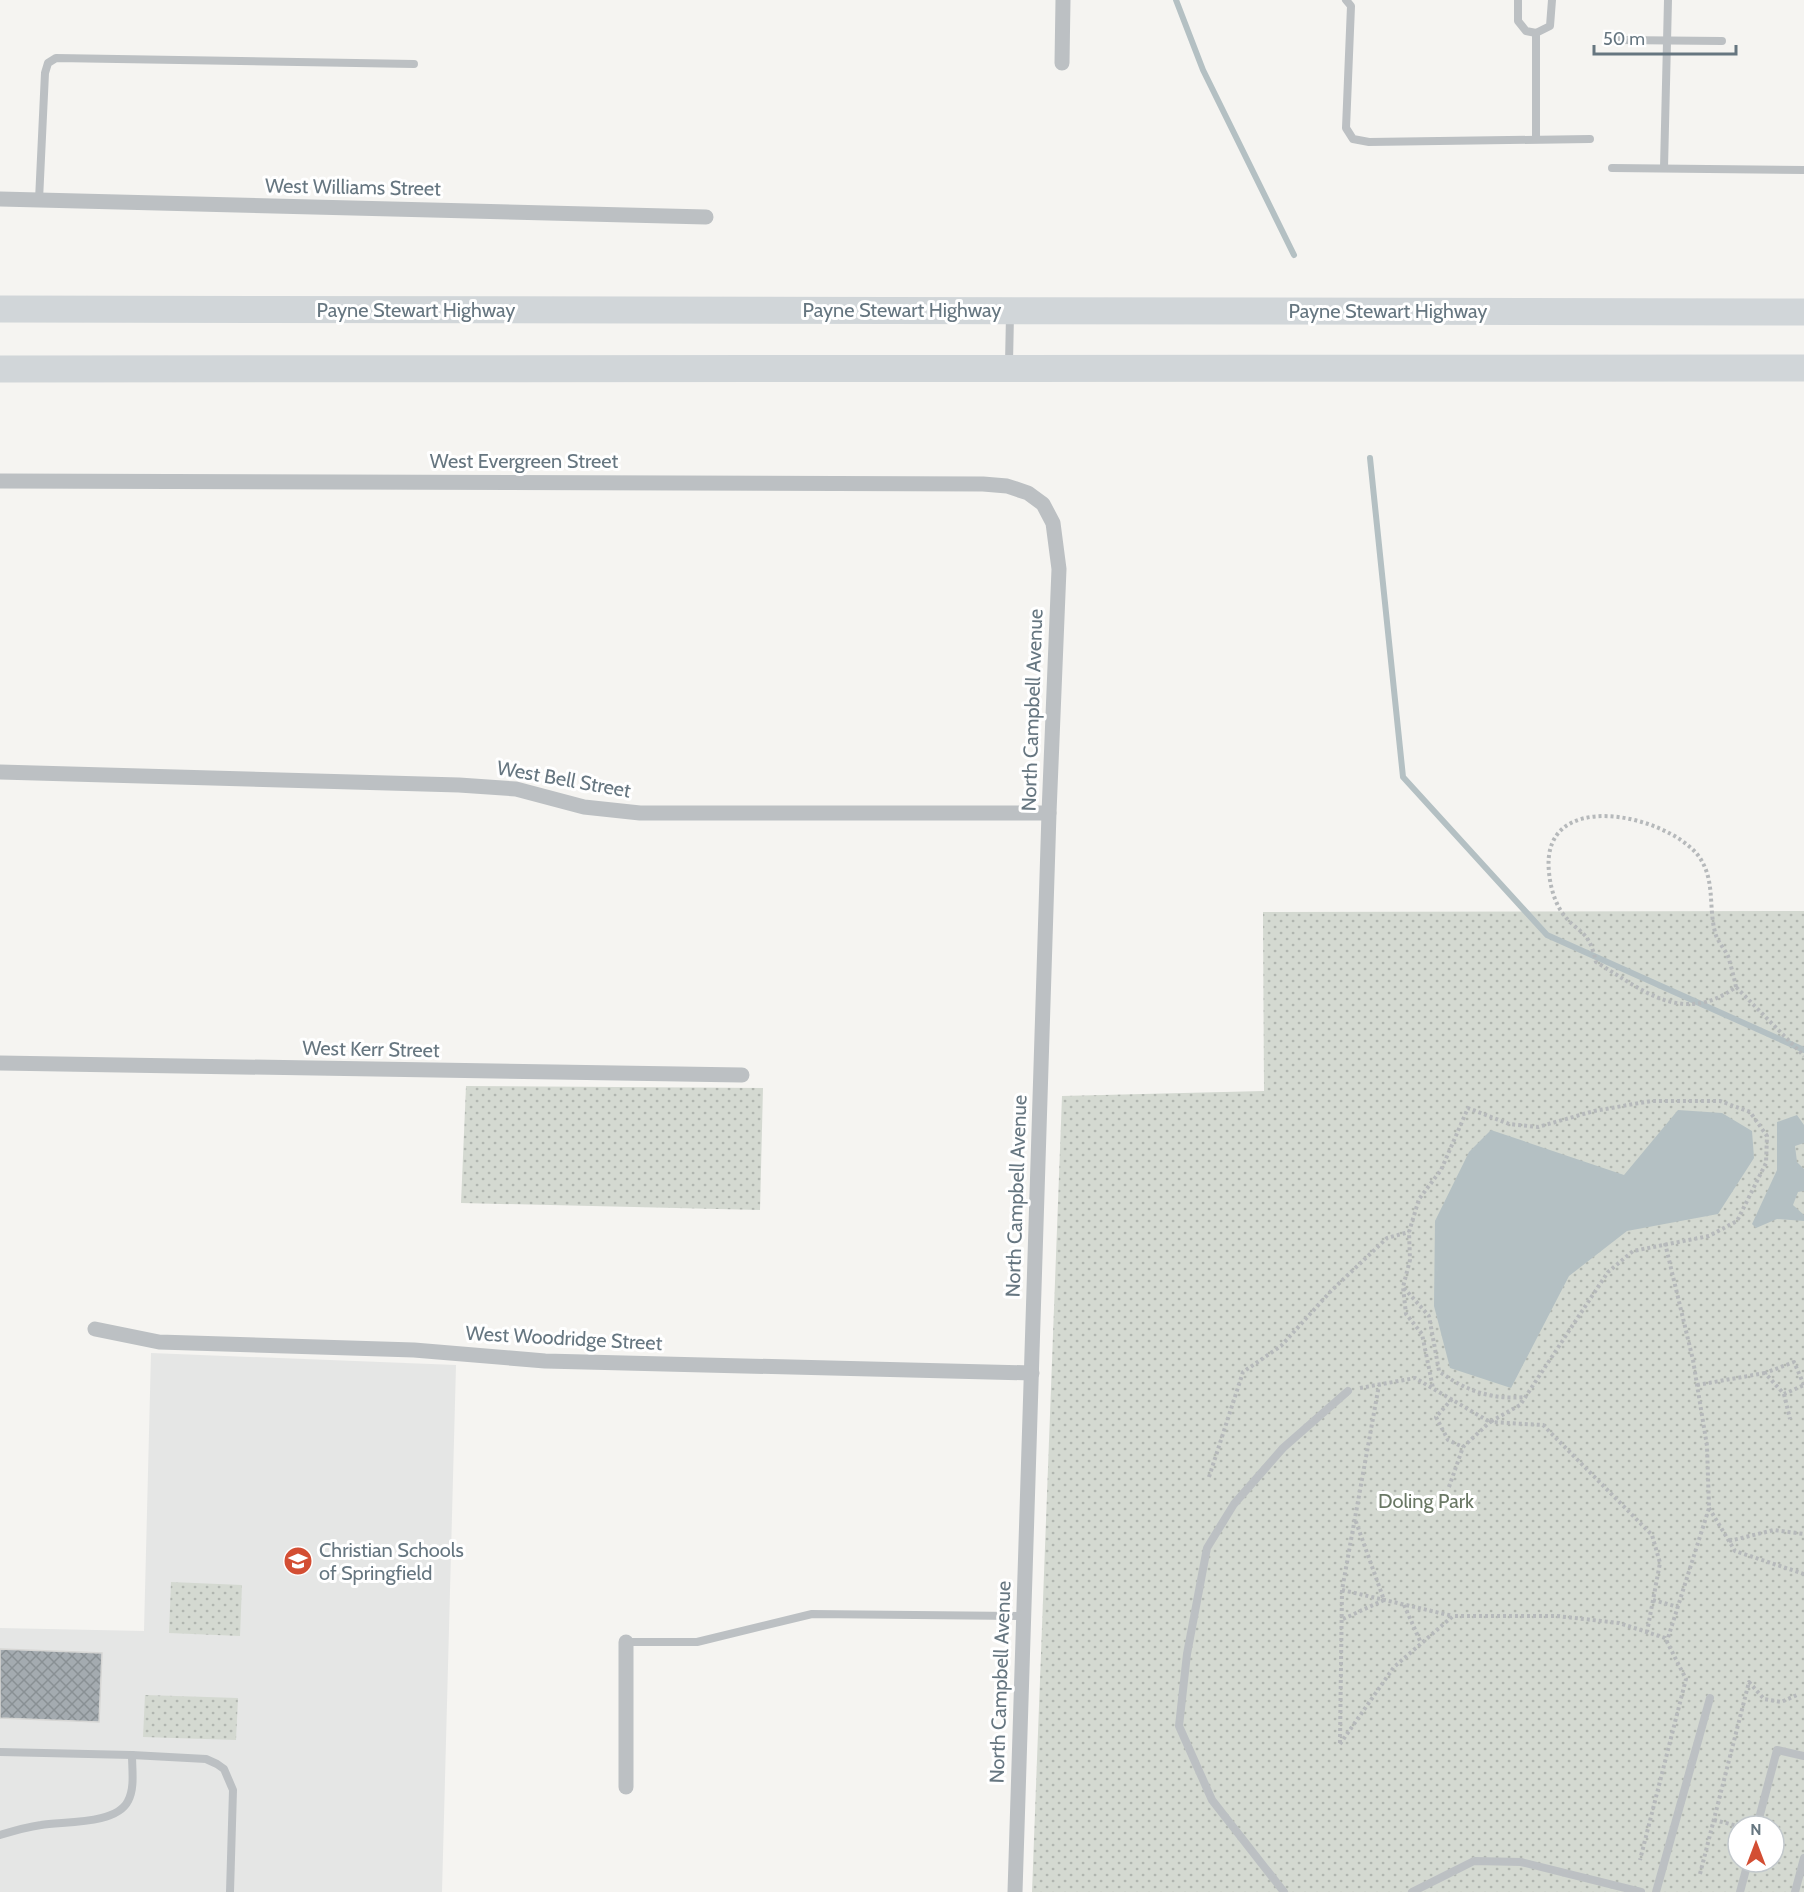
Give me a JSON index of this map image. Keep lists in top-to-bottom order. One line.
{"streets":{"highway":["Payne Stewart Highway"],"street":["West Williams Street","West Evergreen Street","North Campbell Avenue","West Bell Street","West Kerr Street","West Woodridge Street"]},"crossings":[["West Evergreen Street","North Campbell Avenue"],["North Campbell Avenue","West Bell Street"],["North Campbell Avenue","West Woodridge Street"]],"parks":["Doling Park"],"places":{"school or university":["Christian Schools of Springfield"]},"scale_bar":"50 m","north":"top"}
